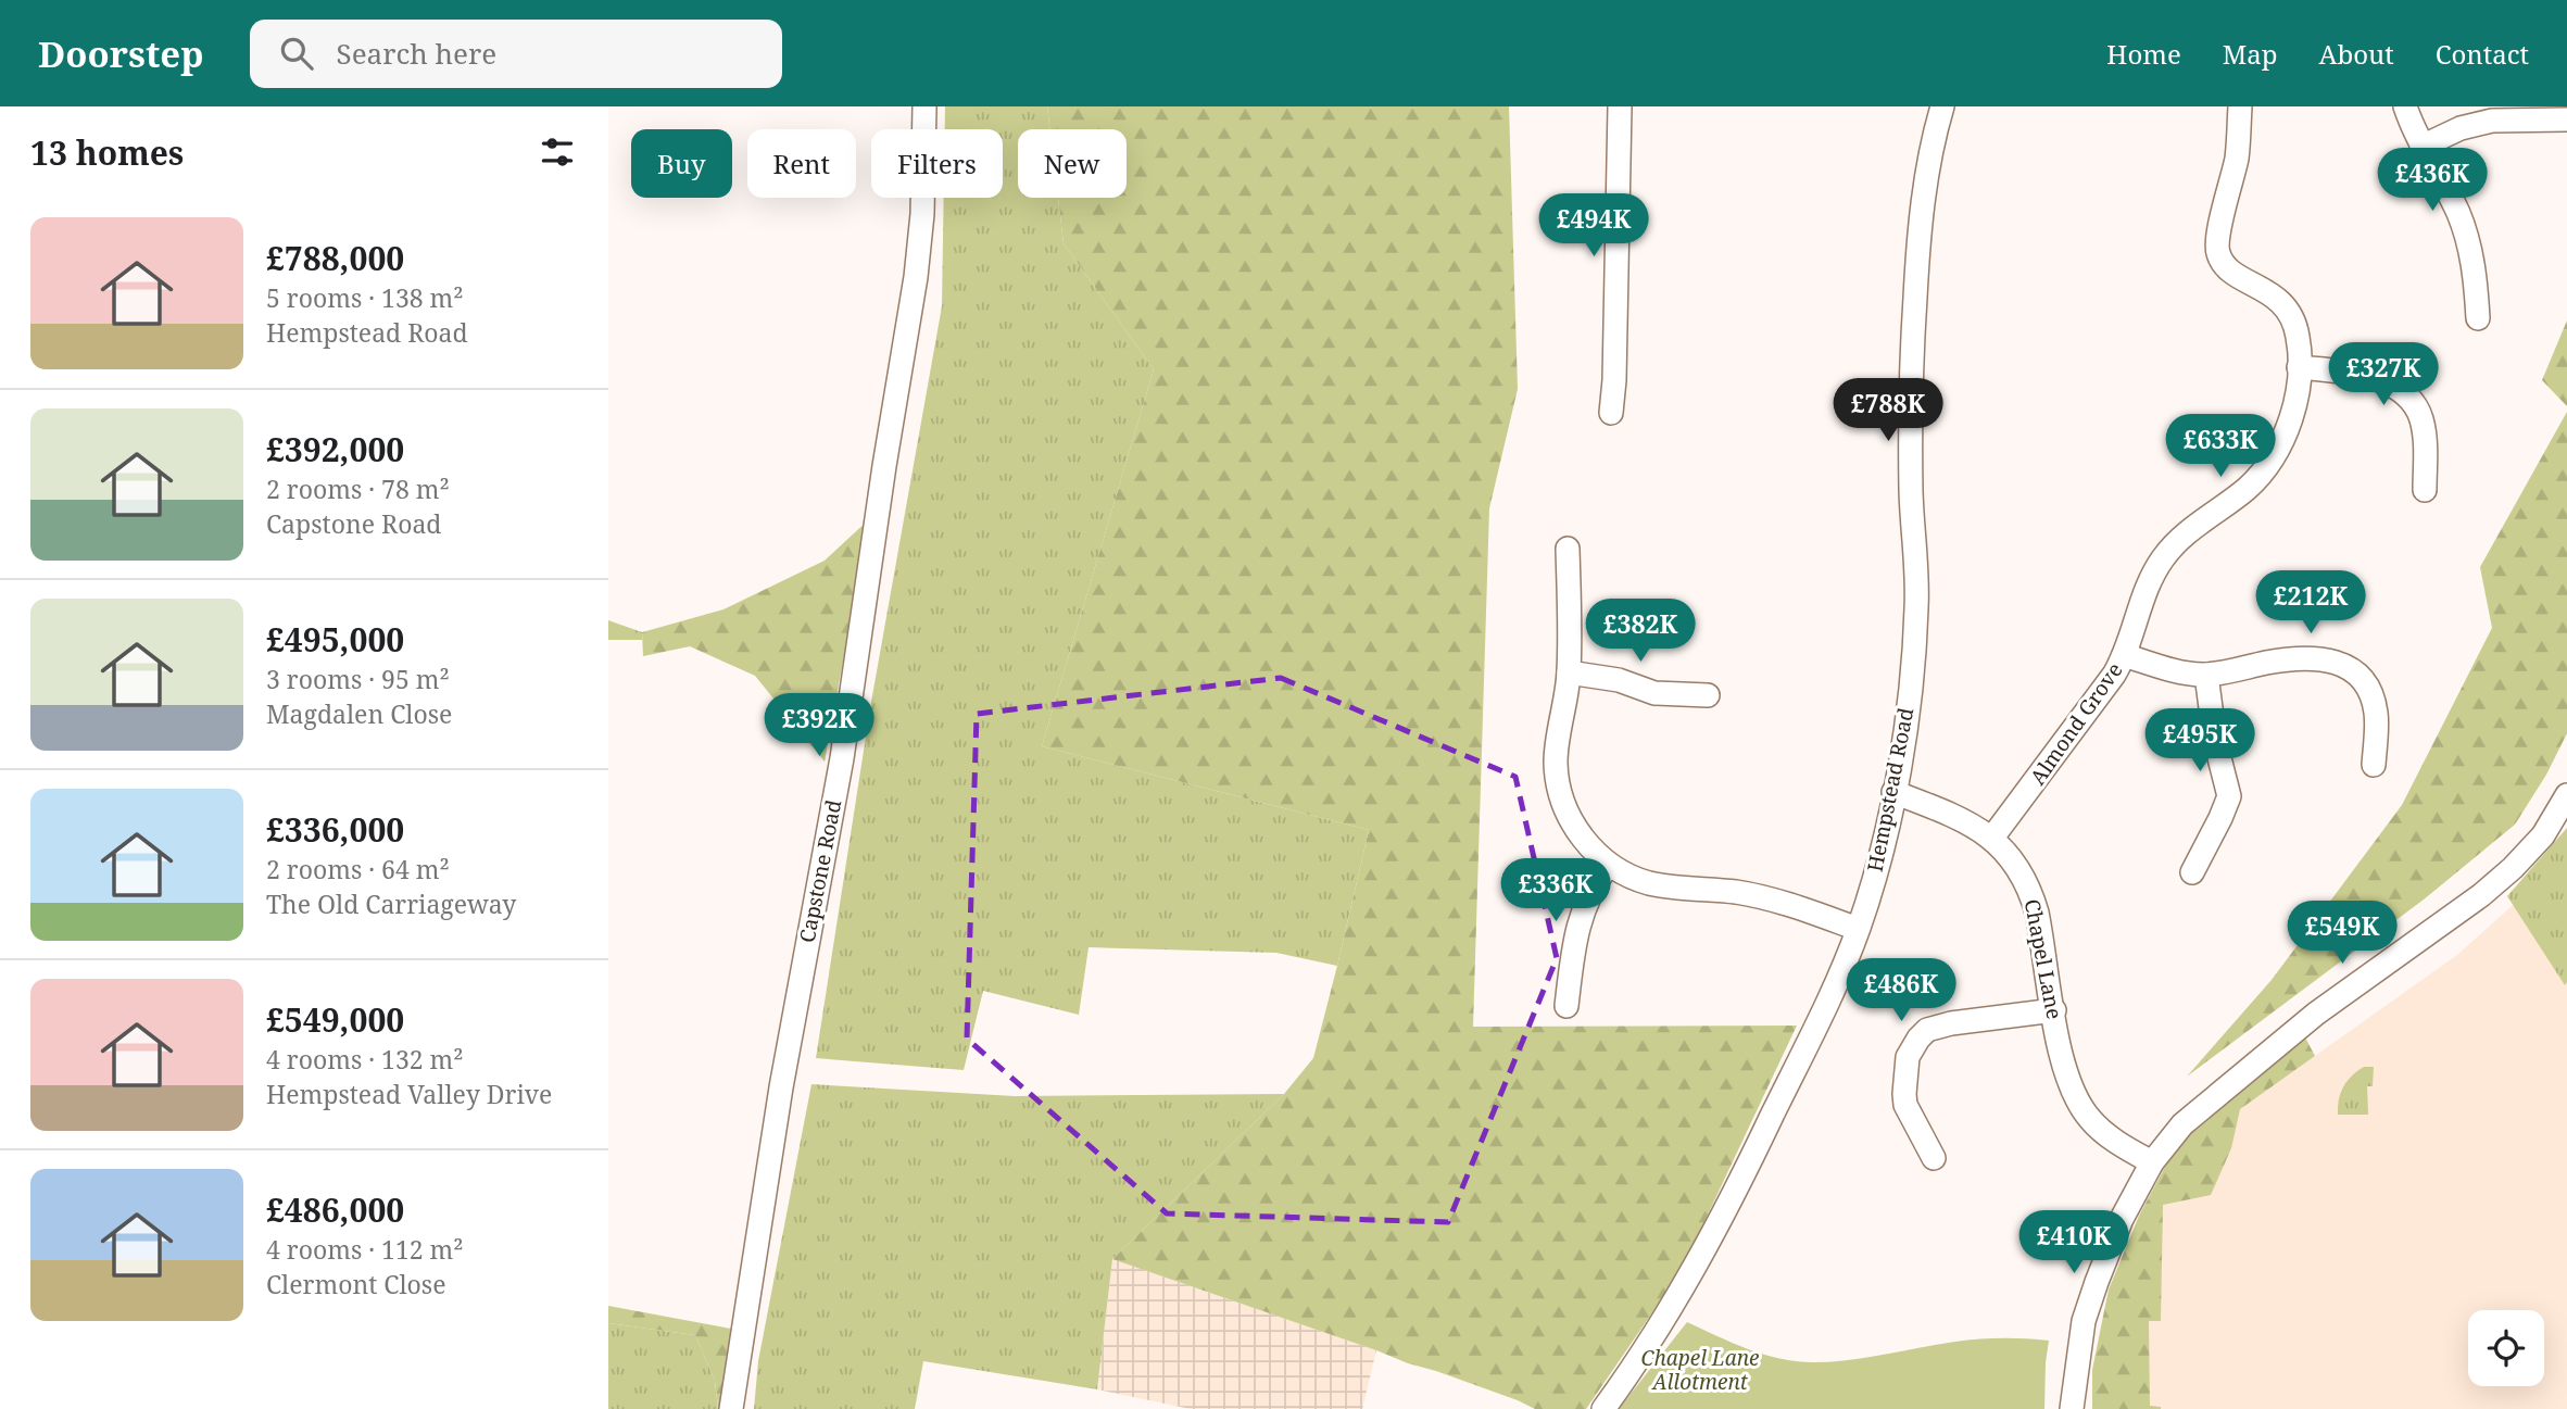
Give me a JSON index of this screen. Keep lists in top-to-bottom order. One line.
{"streets":{"street":["Almond Grove","Hempstead Road","Capstone Road","Chapel Lane"]},"crossings":[["Almond Grove","Chapel Lane"],["Hempstead Road","Chapel Lane"]],"parks":["Chapel Lane Allotment"],"page":{"header":"Doorstep","search":"Search here","nav":["Home","Map","About","Contact"],"heading":"13 homes","chip":["Buy","Rent","Filters","New"],"price":["£436K","£494K","£327K","£788K","£633K","£212K","£382K","£392K","£495K","£336K","£549K","£486K","£410K"],"list":[{"name":"£788,000","note":"5 rooms · 138 m² · Hempstead Road"},{"name":"£392,000","note":"2 rooms · 78 m² · Capstone Road"},{"name":"£495,000","note":"3 rooms · 95 m² · Magdalen Close"},{"name":"£336,000","note":"2 rooms · 64 m² · The Old Carriageway"},{"name":"£549,000","note":"4 rooms · 132 m² · Hempstead Valley Drive"},{"name":"£486,000","note":"4 rooms · 112 m² · Clermont Close"}]}}
